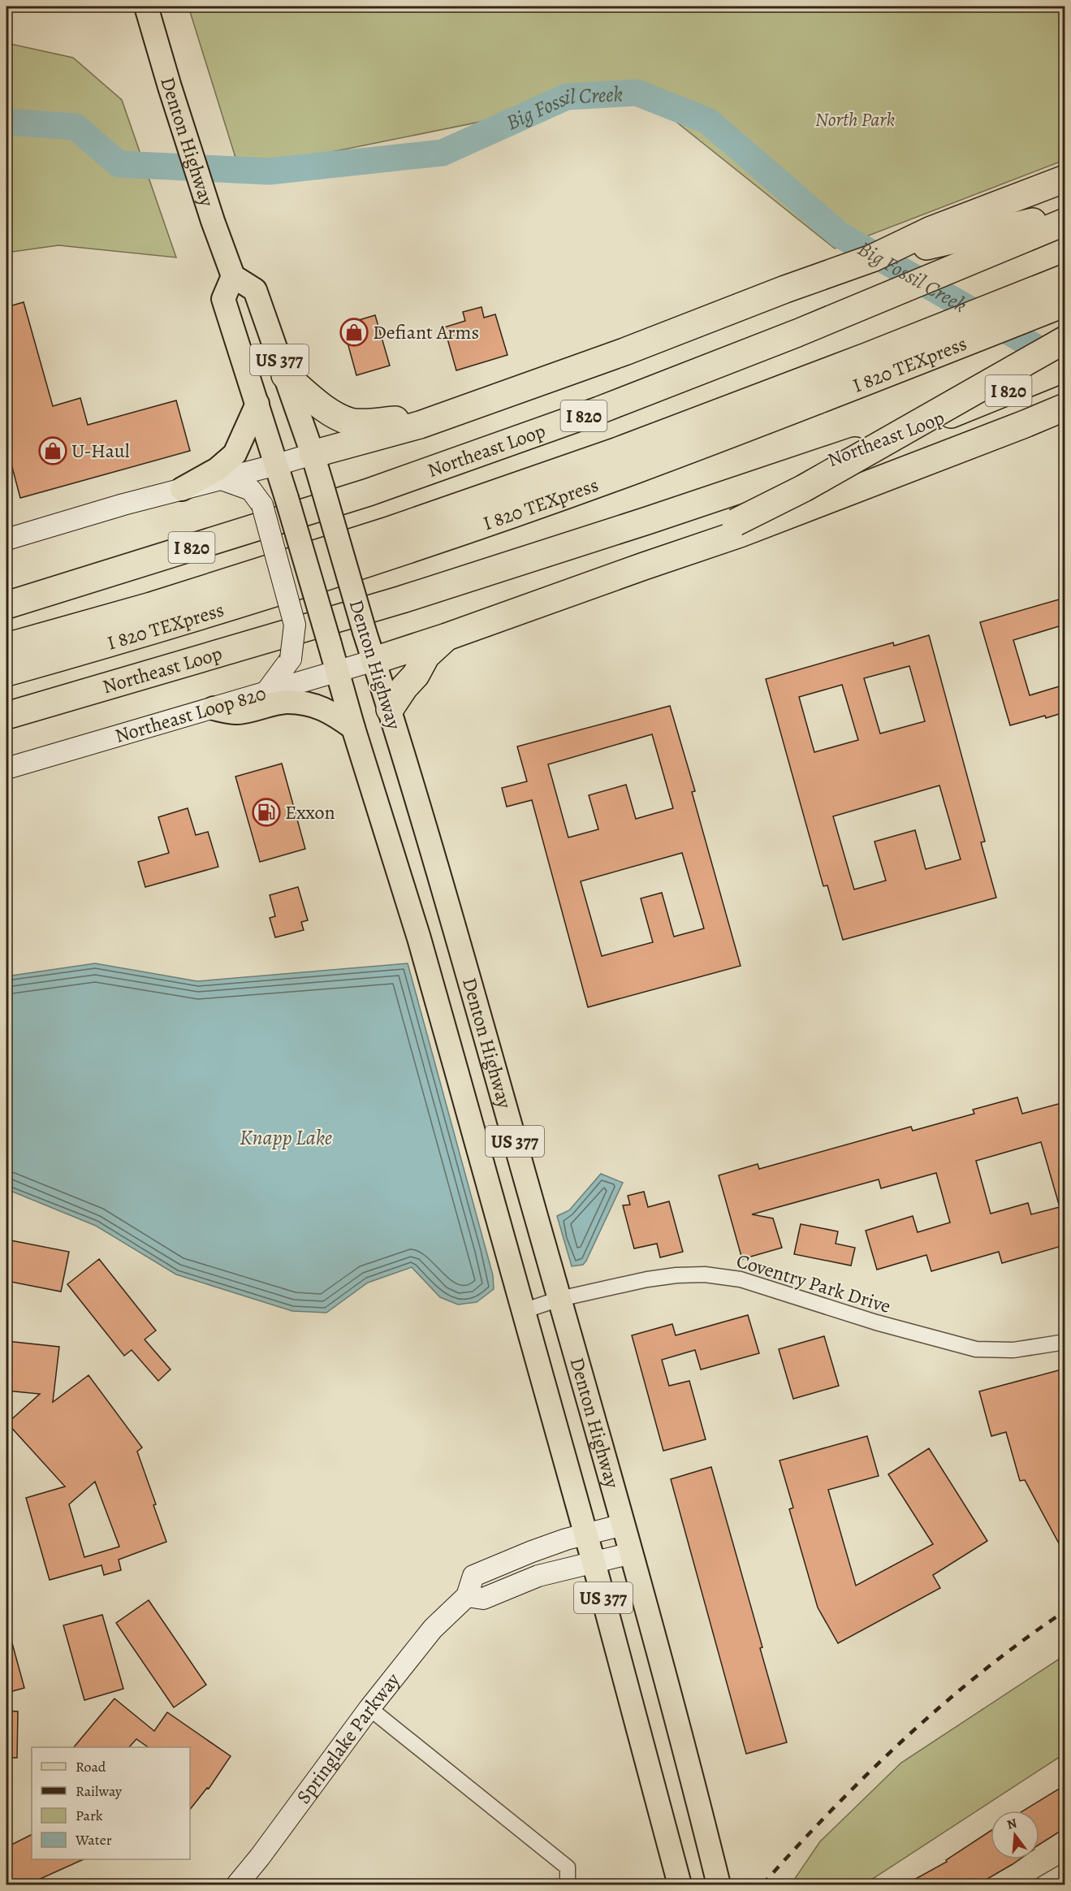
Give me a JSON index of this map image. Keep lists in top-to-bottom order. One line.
{"streets":{"highway":["I 820 TEXpress","I 820","Northeast Loop"],"main road":["Denton Highway","US 377","Northeast Loop 820","Springlake Parkway"],"street":["Coventry Park Drive"]},"crossings":[["Denton Highway","Northeast Loop 820"],["Denton Highway","Coventry Park Drive"],["Denton Highway","Springlake Parkway"]],"water":["Big Fossil Creek","Knapp Lake"],"parks":["North Park"],"places":{"shop":["Defiant Arms","U-Haul"],"fuel station":["Exxon"]},"legend":["Road","Railway","Park","Water"],"north":"top"}
